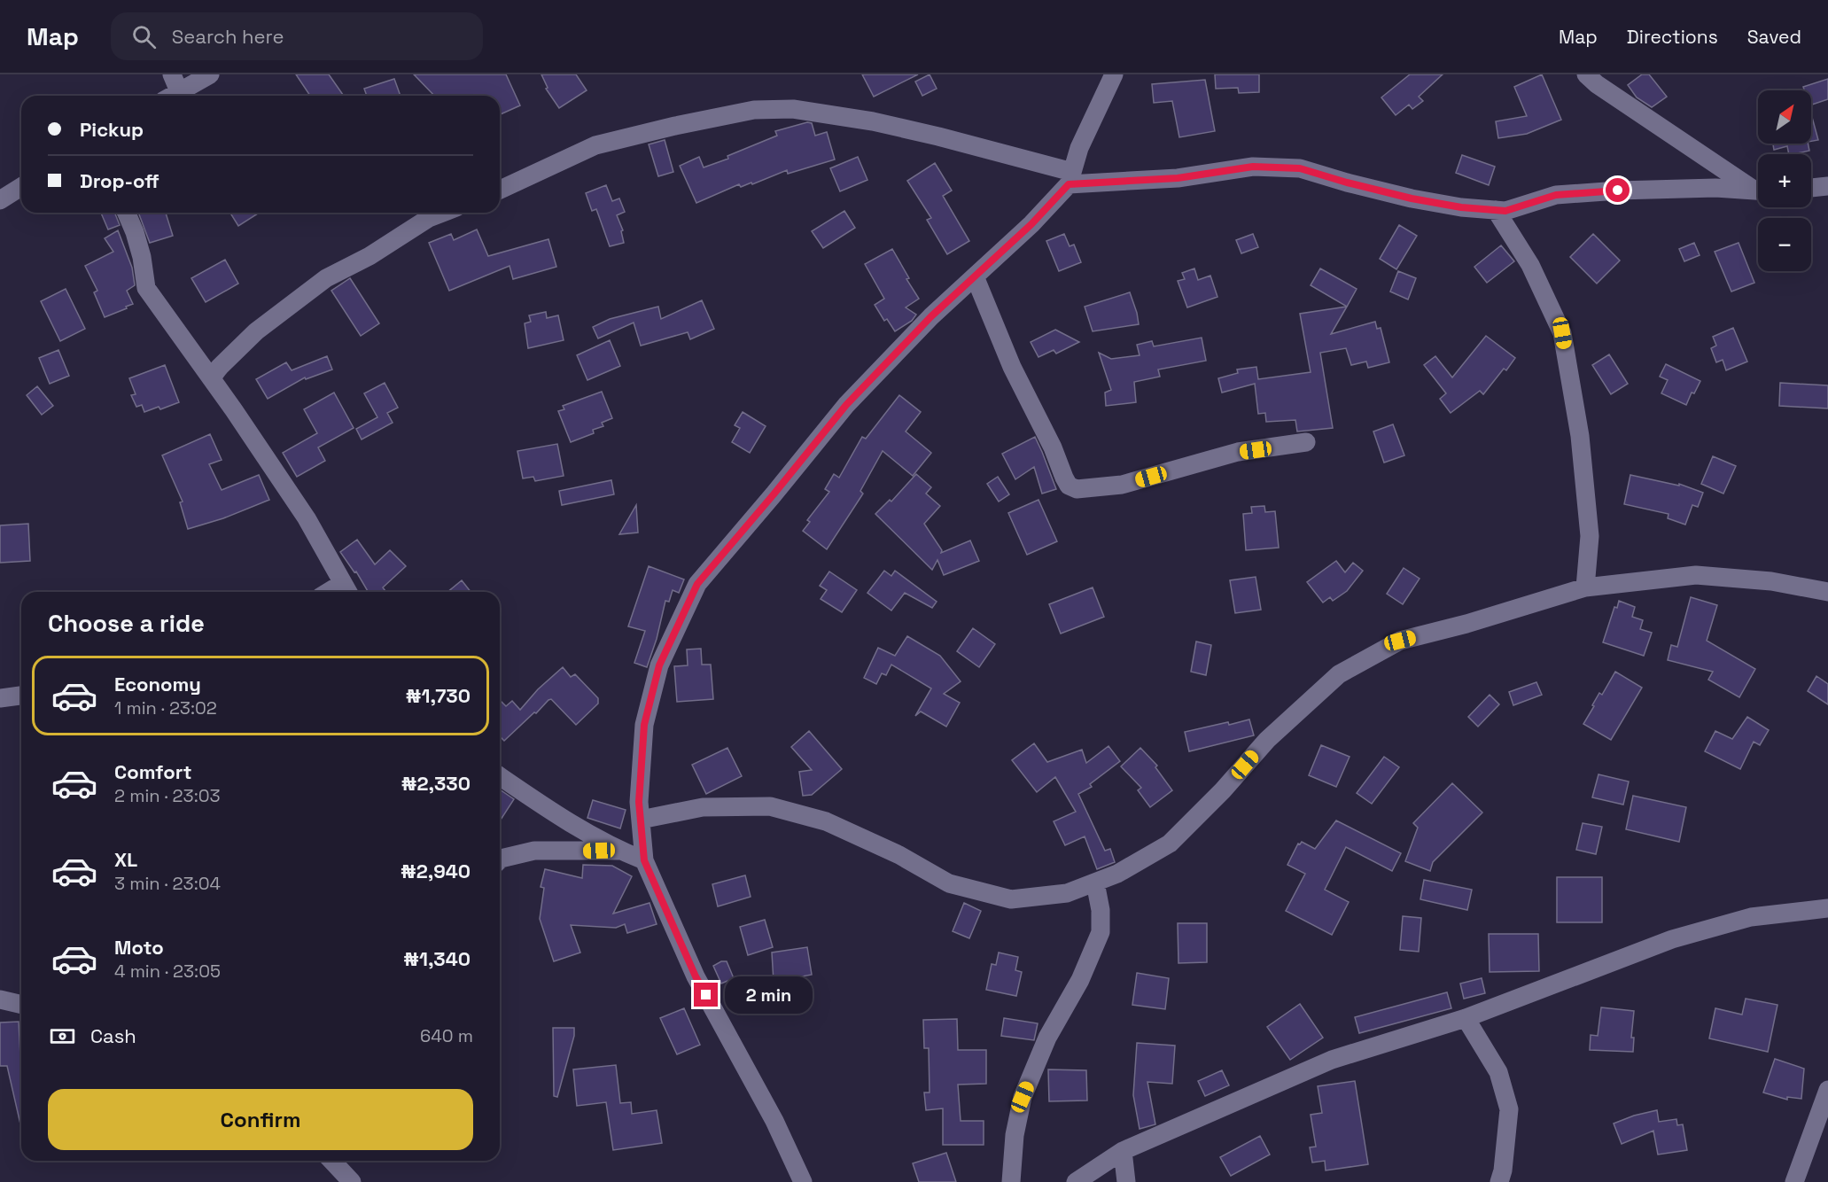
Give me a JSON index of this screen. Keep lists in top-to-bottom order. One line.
{"north":"top right","page":{"header":"Map","search":"Search here","nav":["Map","Directions","Saved"],"map_buttons":["+","−"],"banner":["Pickup","Drop-off"],"heading":"Choose a ride","list":[{"name":"Economy","note":"1 min · 23:02","value":"₦1,730"},{"name":"Comfort","note":"2 min · 23:03","value":"₦2,330"},{"name":"XL","note":"3 min · 23:04","value":"₦2,940"},{"name":"Moto","note":"4 min · 23:05","value":"₦1,340"}],"bubble":"2 min","pay":["Cash","640 m"],"buttons":"Confirm"}}
